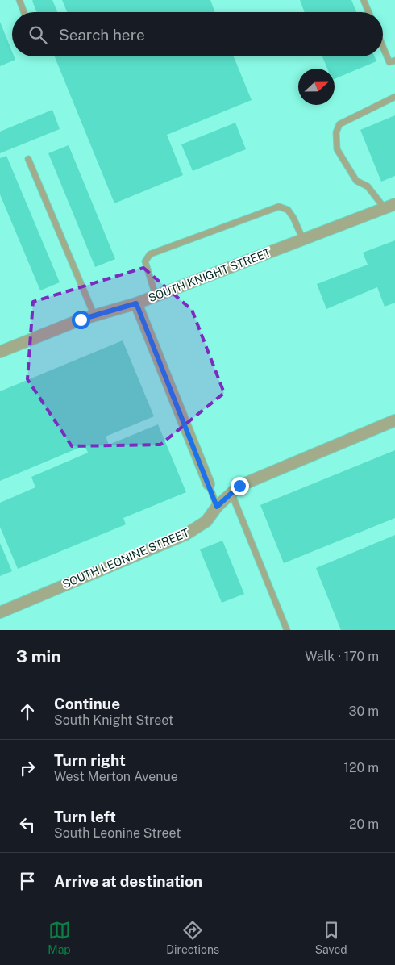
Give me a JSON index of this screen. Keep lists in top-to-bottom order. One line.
{"streets":{"street":["SOUTH KNIGHT STREET","SOUTH LEONINE STREET"]},"north":"right","page":{"search":"Search here","heading":["3 min","Walk · 170 m"],"list":[["Continue","South Knight Street","30 m"],["Turn right","West Merton Avenue","120 m"],["Turn left","South Leonine Street","20 m"],"Arrive at destination"],"nav":["Map","Directions","Saved"]}}
